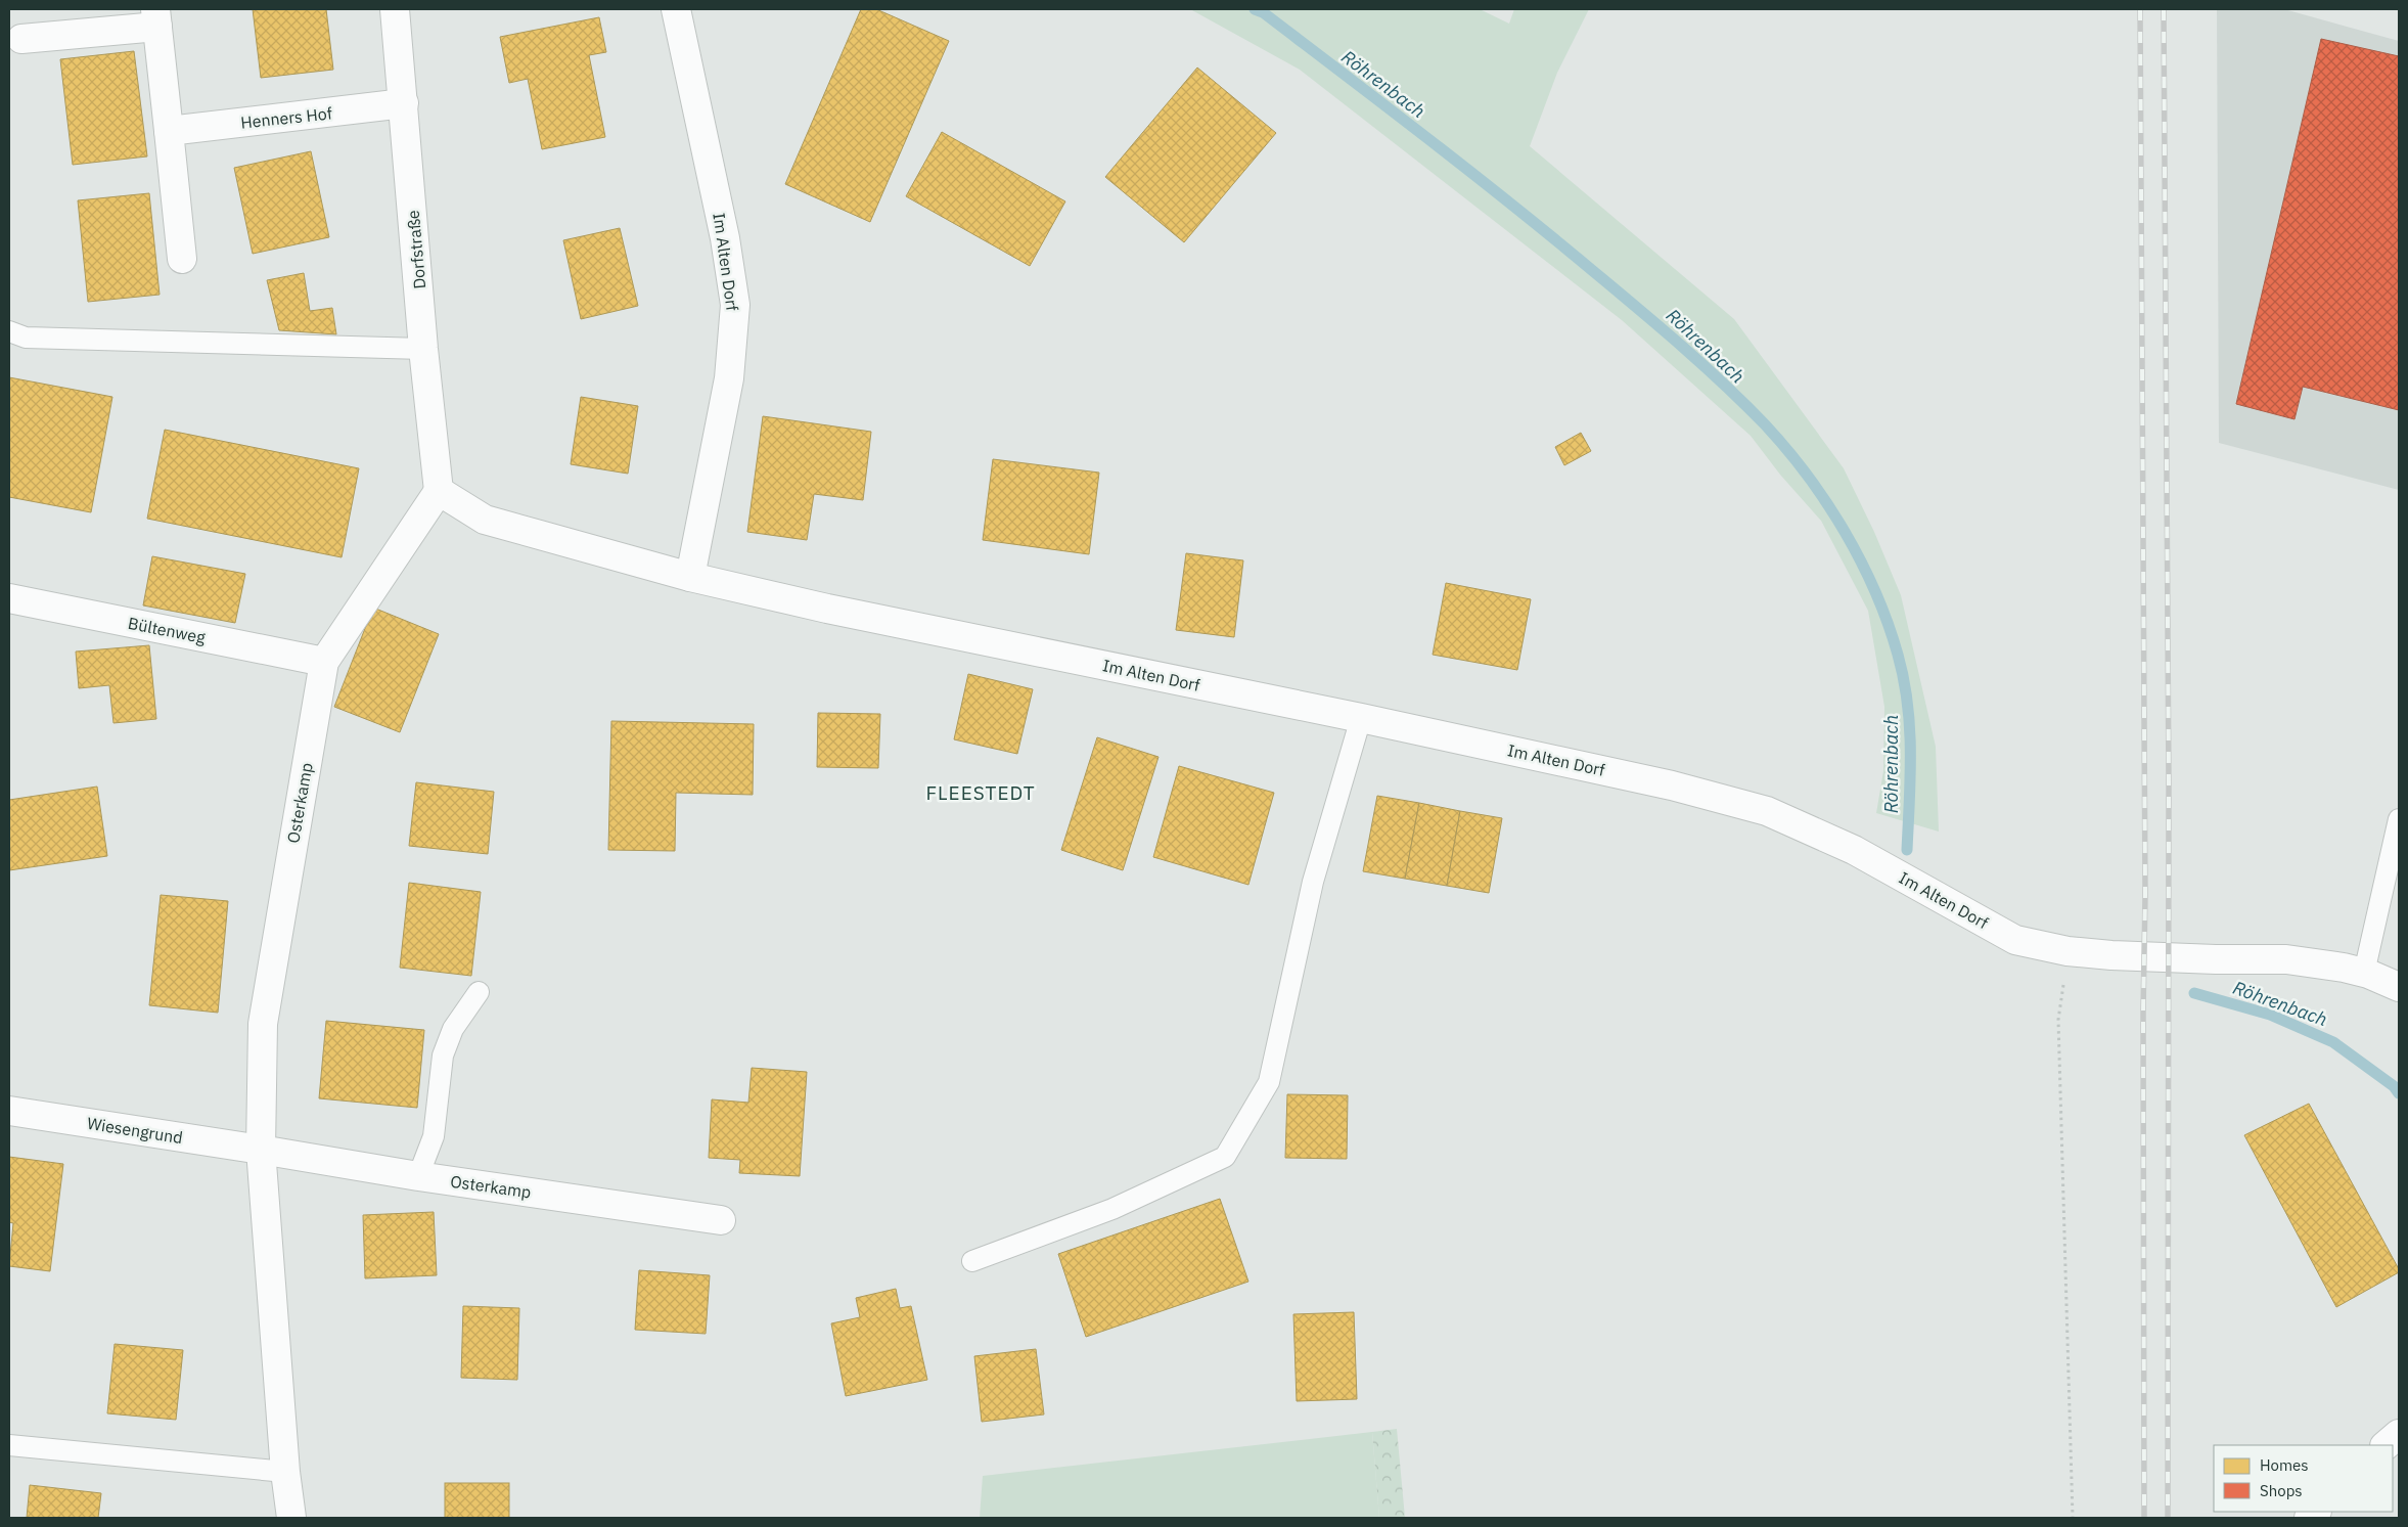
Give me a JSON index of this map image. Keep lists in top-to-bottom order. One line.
{"streets":{"street":["Henners Hof","Dorfstraße","Im Alten Dorf","Bültenweg","Osterkamp","Wiesengrund"]},"crossings":[["Henners Hof","Dorfstraße"],["Dorfstraße","Im Alten Dorf"],["Dorfstraße","Osterkamp"],["Im Alten Dorf","Osterkamp"],["Bültenweg","Osterkamp"],["Osterkamp","Wiesengrund"]],"districts":["FLEESTEDT"],"water":["Röhrenbach"],"legend":["Homes","Shops"]}
